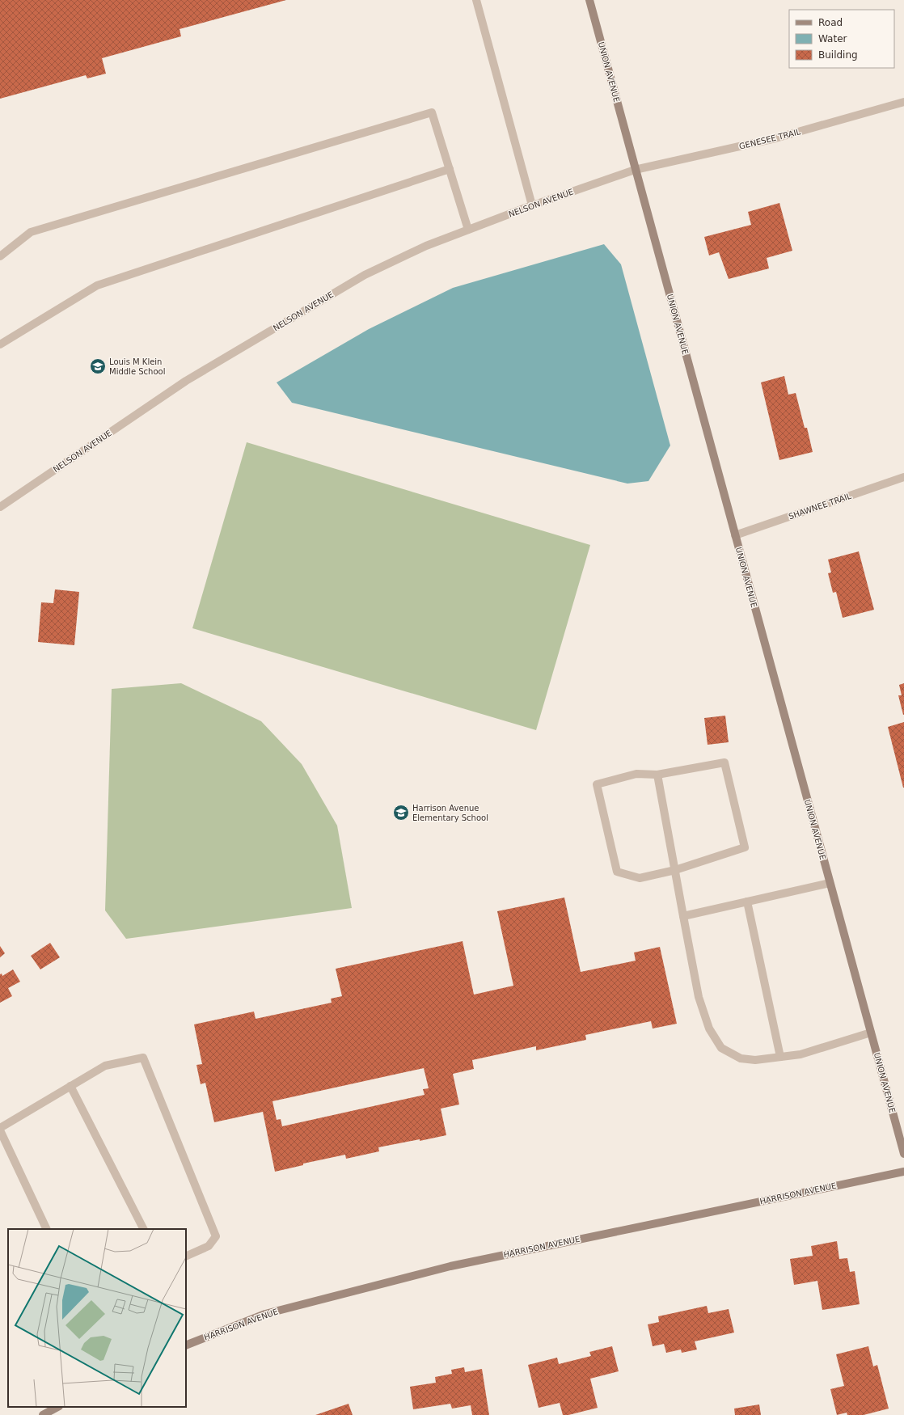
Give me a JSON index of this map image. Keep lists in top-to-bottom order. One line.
{"streets":{"street":["UNION AVENUE","GENESEE TRAIL","NELSON AVENUE","SHAWNEE TRAIL","HARRISON AVENUE"]},"crossings":[["UNION AVENUE","GENESEE TRAIL"],["UNION AVENUE","NELSON AVENUE"],["UNION AVENUE","SHAWNEE TRAIL"],["GENESEE TRAIL","NELSON AVENUE"]],"places":{"school or university":["Louis M Klein Middle School","Harrison Avenue Elementary School"]},"legend":["Road","Water","Building"]}
